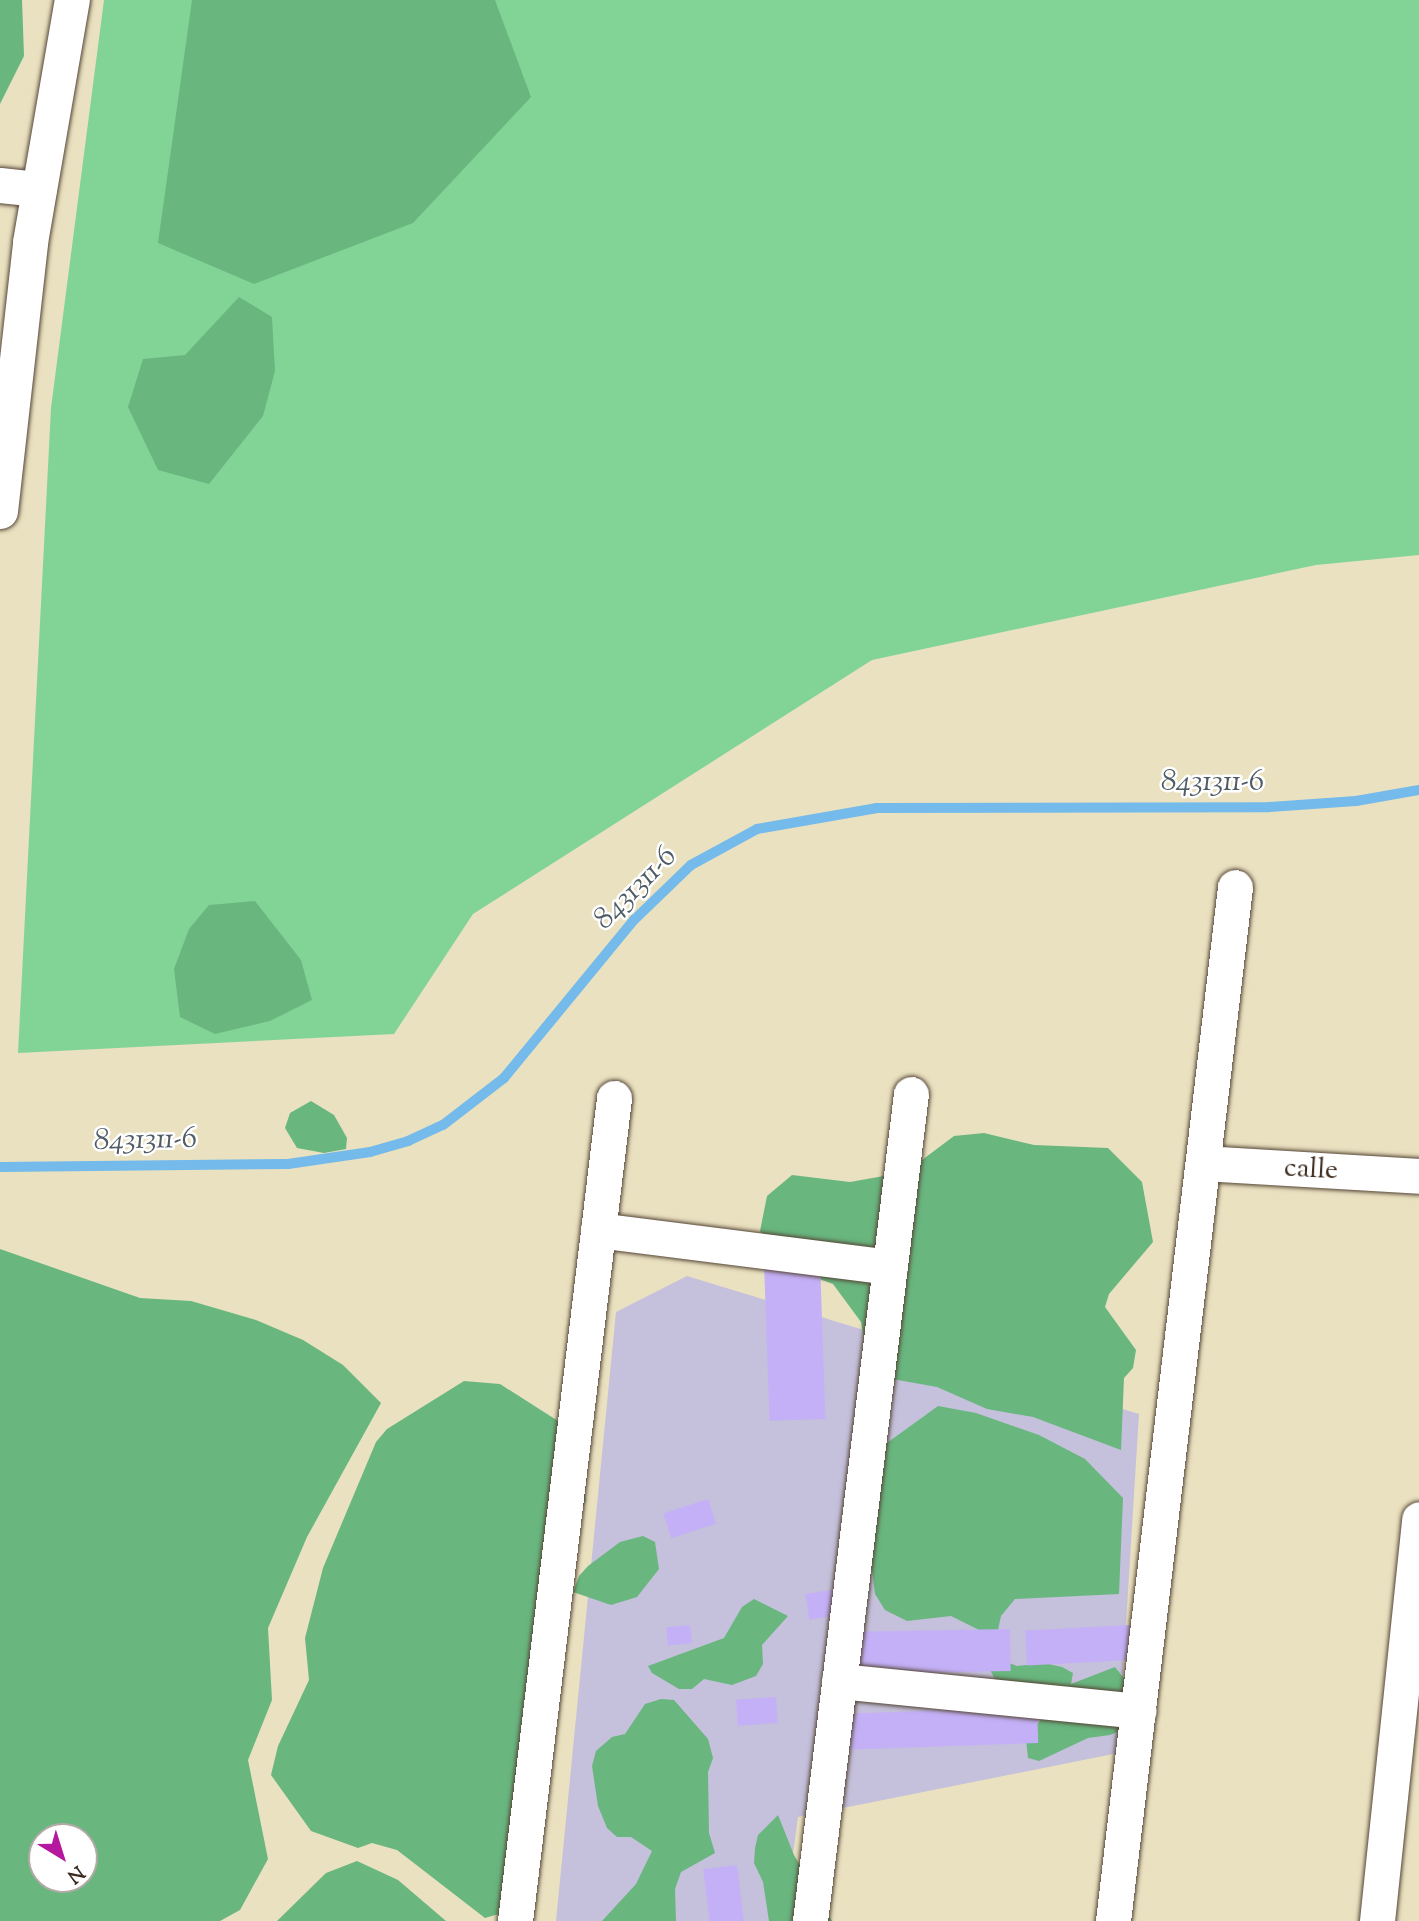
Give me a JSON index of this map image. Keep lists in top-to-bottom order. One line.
{"streets":{"street":["calle"]},"water":["8431311-6"],"north":"bottom right"}
